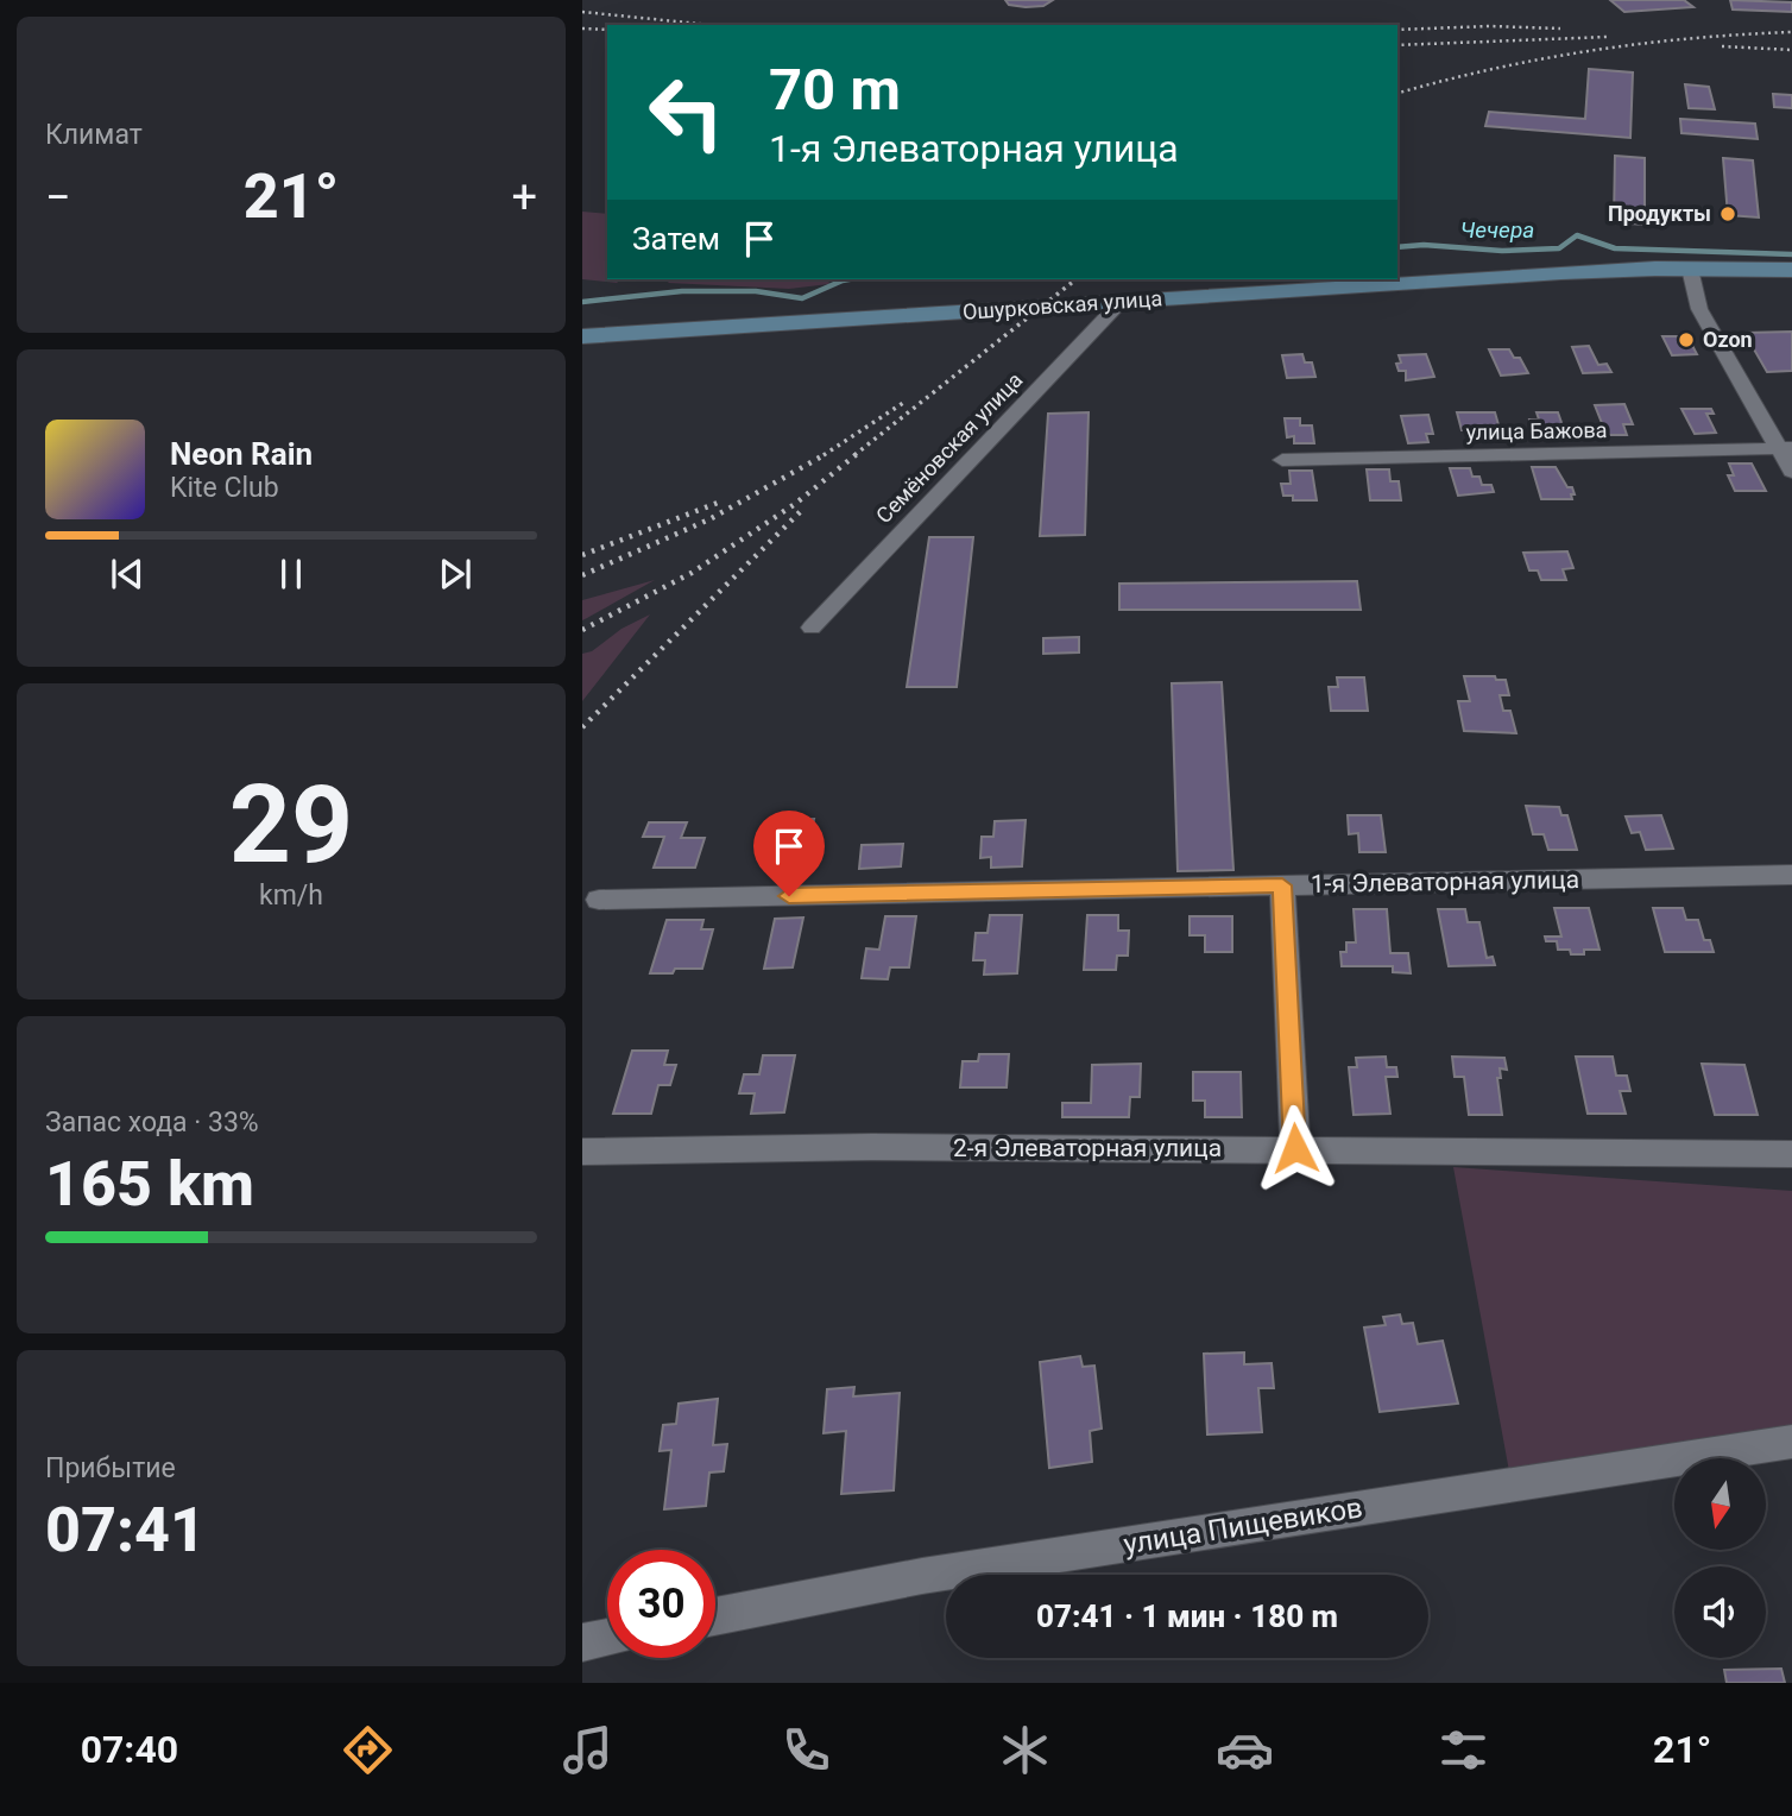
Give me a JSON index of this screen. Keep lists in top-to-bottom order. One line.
{"streets":{"street":["Ошурковская улица","улица Бажова","Семёновская улица","1-я Элеваторная улица","2-я Элеваторная улица","улица Пищевиков"]},"crossings":[["Ошурковская улица","Семёновская улица"]],"water":["Чечера"],"places":["Продукты","Ozon"],"north":"bottom","page":{"tile":["Климат",["29","km/h"],["Запас хода · 33%","165 km"],["Прибытие","07:41"]],"turn":["70 m","1-я Элеваторная улица"],"heat":["−","21°","+"],"then":"Затем","song":["Neon Rain","Kite Club"],"limit":"30","trip":"07:41 · 1 мин · 180 m","tabs":["07:40","21°"]}}
